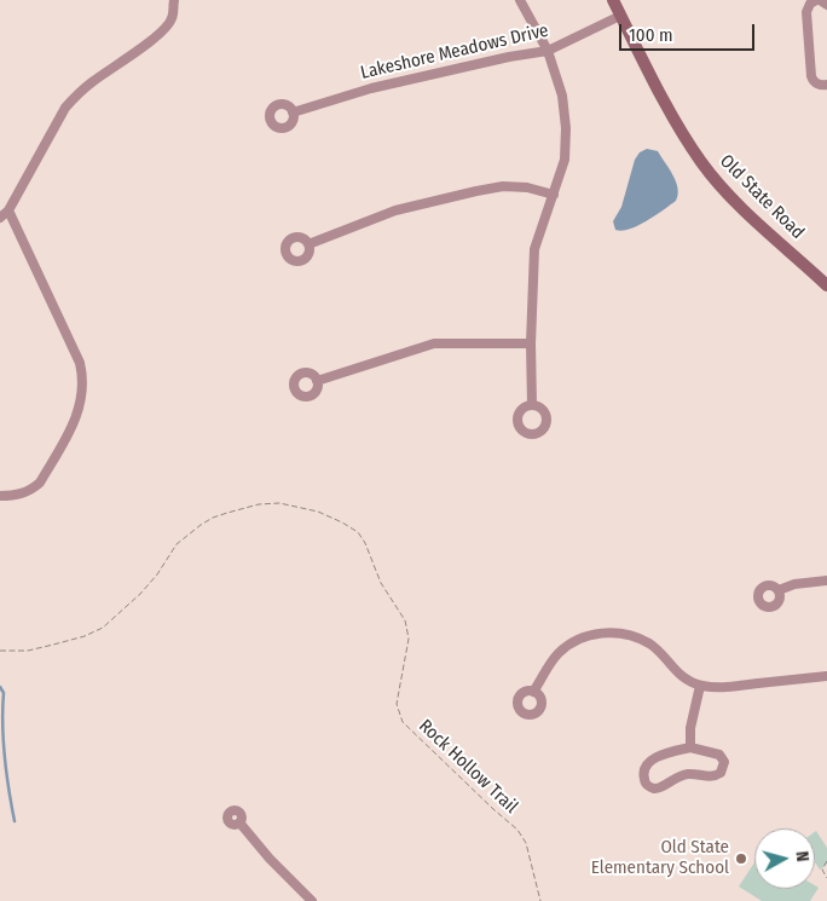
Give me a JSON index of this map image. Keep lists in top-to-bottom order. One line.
{"streets":{"street":["Lakeshore Meadows Drive","Old State Road"],"path":["Rock Hollow Trail"]},"crossings":[["Lakeshore Meadows Drive","Old State Road"]],"places":["Old State Elementary School"],"scale_bar":"100 m","north":"right"}
